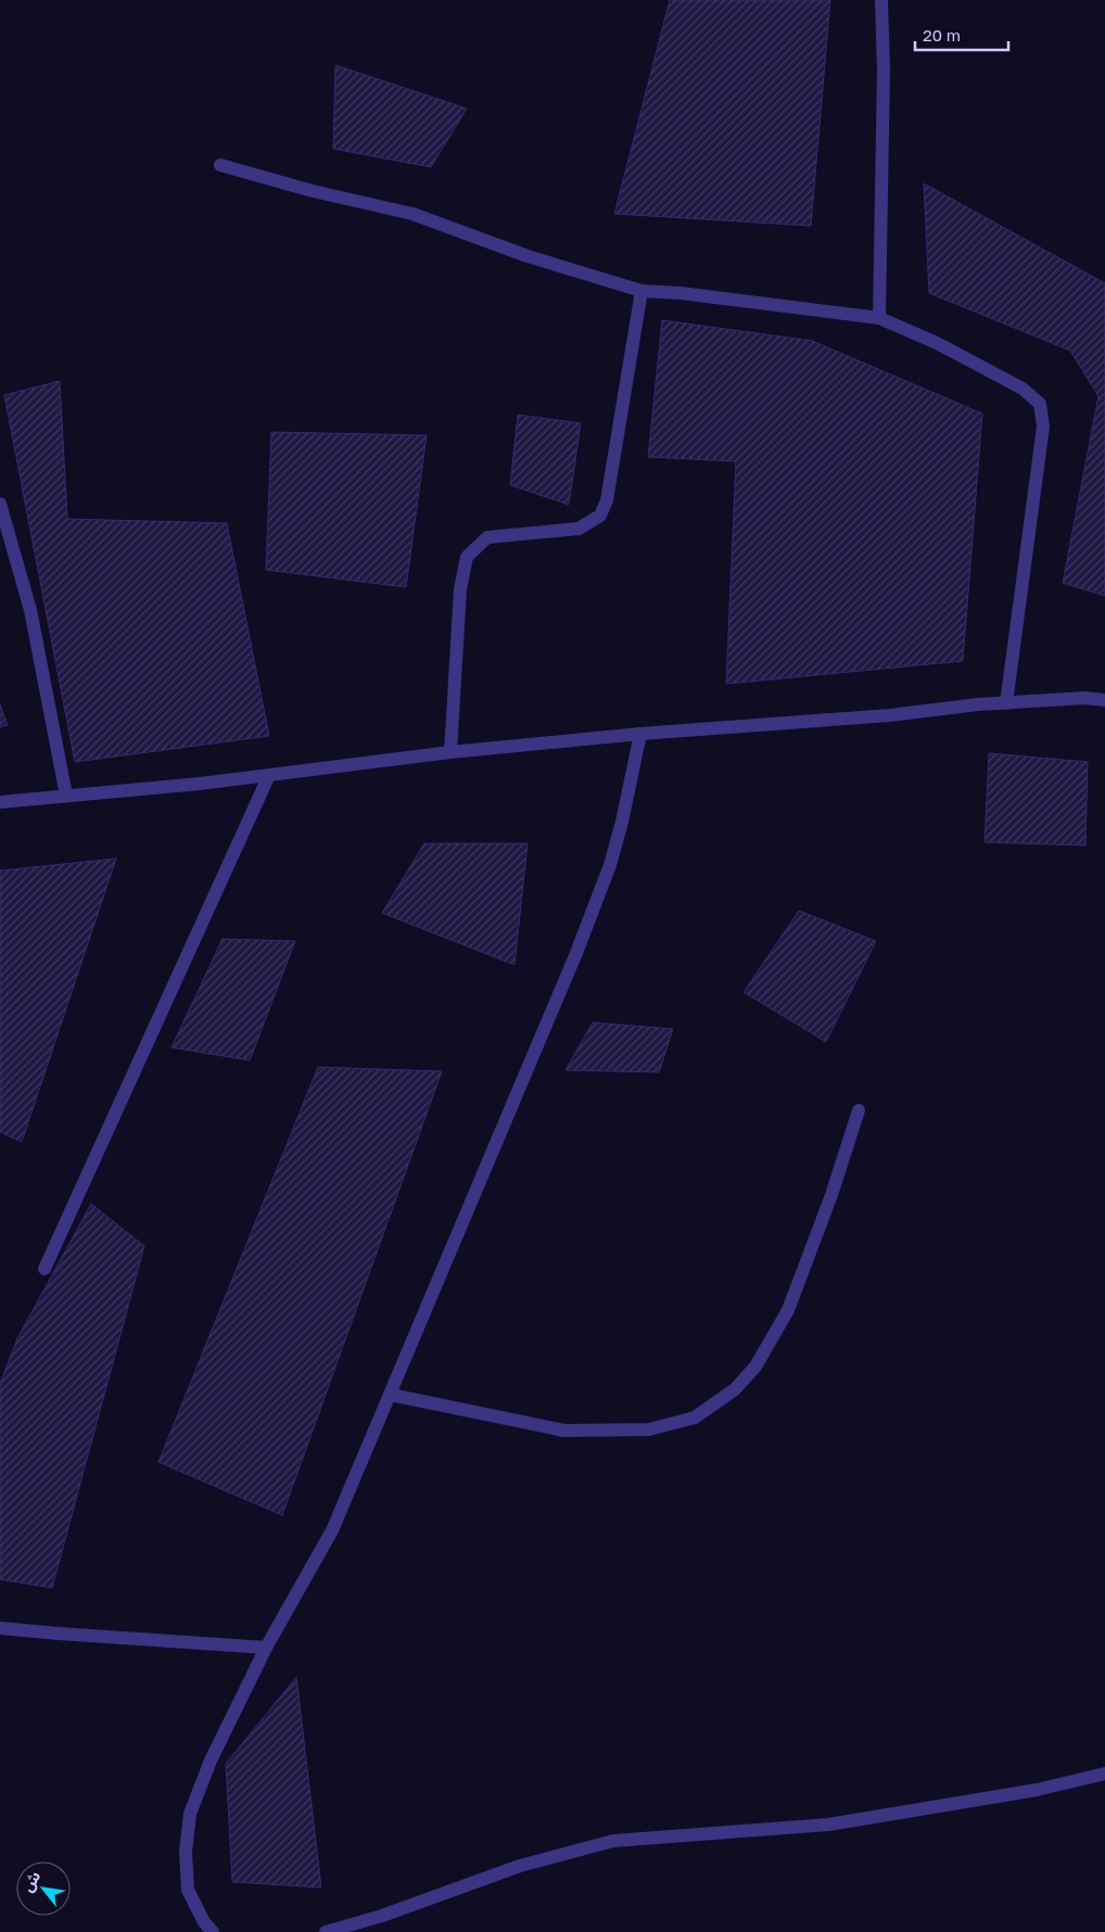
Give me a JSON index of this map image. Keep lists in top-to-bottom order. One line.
{"scale_bar":"20 m","north":"top left"}
